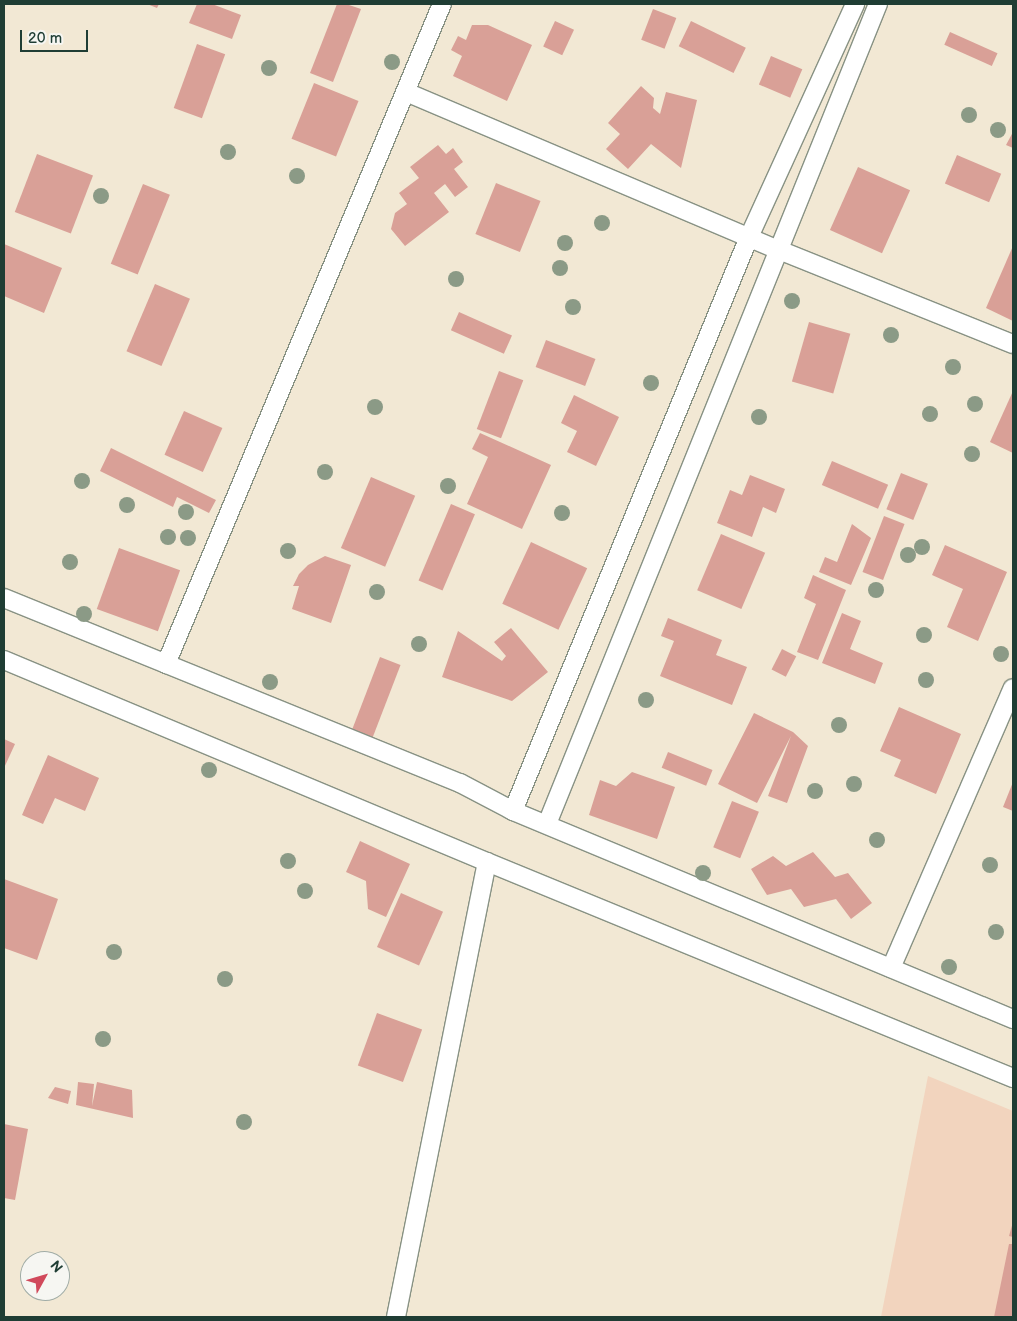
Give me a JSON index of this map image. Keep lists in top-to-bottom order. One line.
{"scale_bar":"20 m","north":"top right"}
